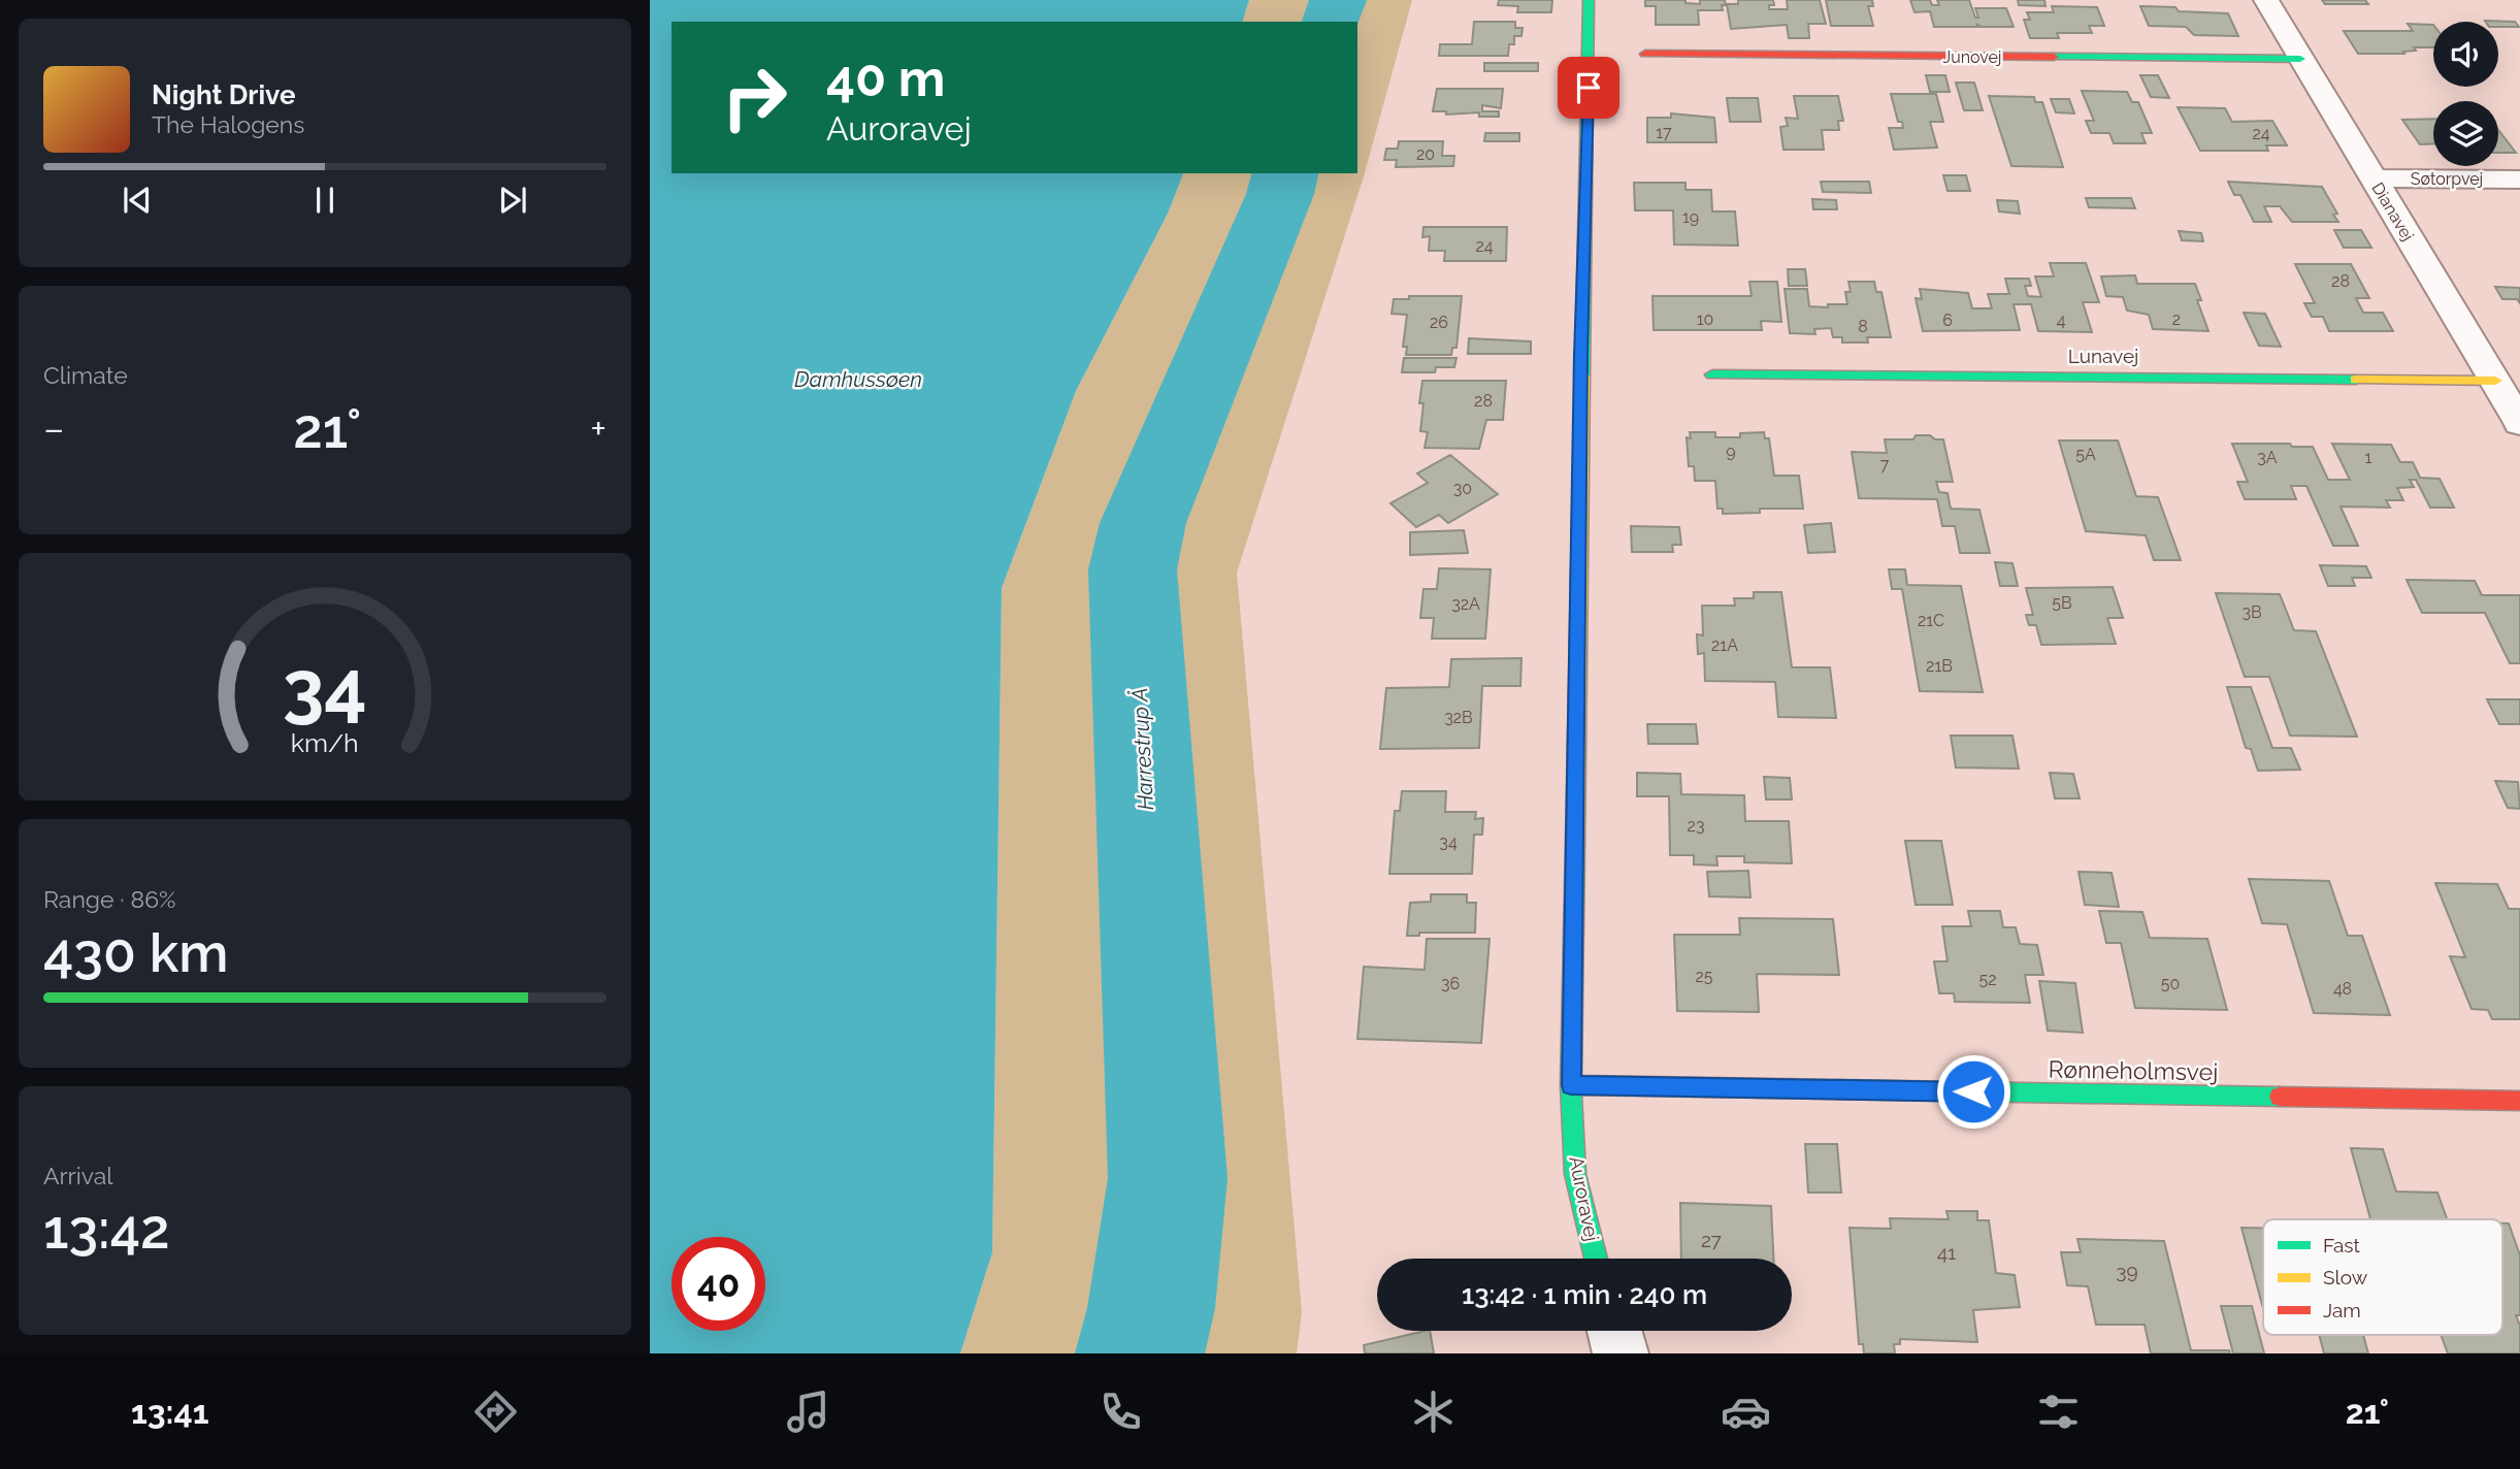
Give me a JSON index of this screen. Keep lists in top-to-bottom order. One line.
{"streets":{"street":["Junovej","Søtorpvej","Dianavej","Lunavej","Rønneholmsvej","Auroravej"]},"crossings":[["Junovej","Dianavej"],["Søtorpvej","Dianavej"],["Dianavej","Lunavej"],["Rønneholmsvej","Auroravej"]],"water":["Damhussøen","Harrestrup Å"],"house_numbers":["17","24","20","19","24","28","10","2","6","4","26","8","28","9","5A","3A","1","7","30","5B","32A","3B","21C","21A","21B","32B","23","34","25","52","36","50","48","27","41","39"],"legend":["Fast","Slow","Jam"],"page":{"turn":["40 m","Auroravej"],"song":["Night Drive","The Halogens"],"tile":["Climate",["Range · 86%","430 km"],["Arrival","13:42"]],"heat":["−","21°","+"],"limit":"40","trip":"13:42 · 1 min · 240 m","tabs":["13:41","21°"],"gauge":["34","km/h"]}}
